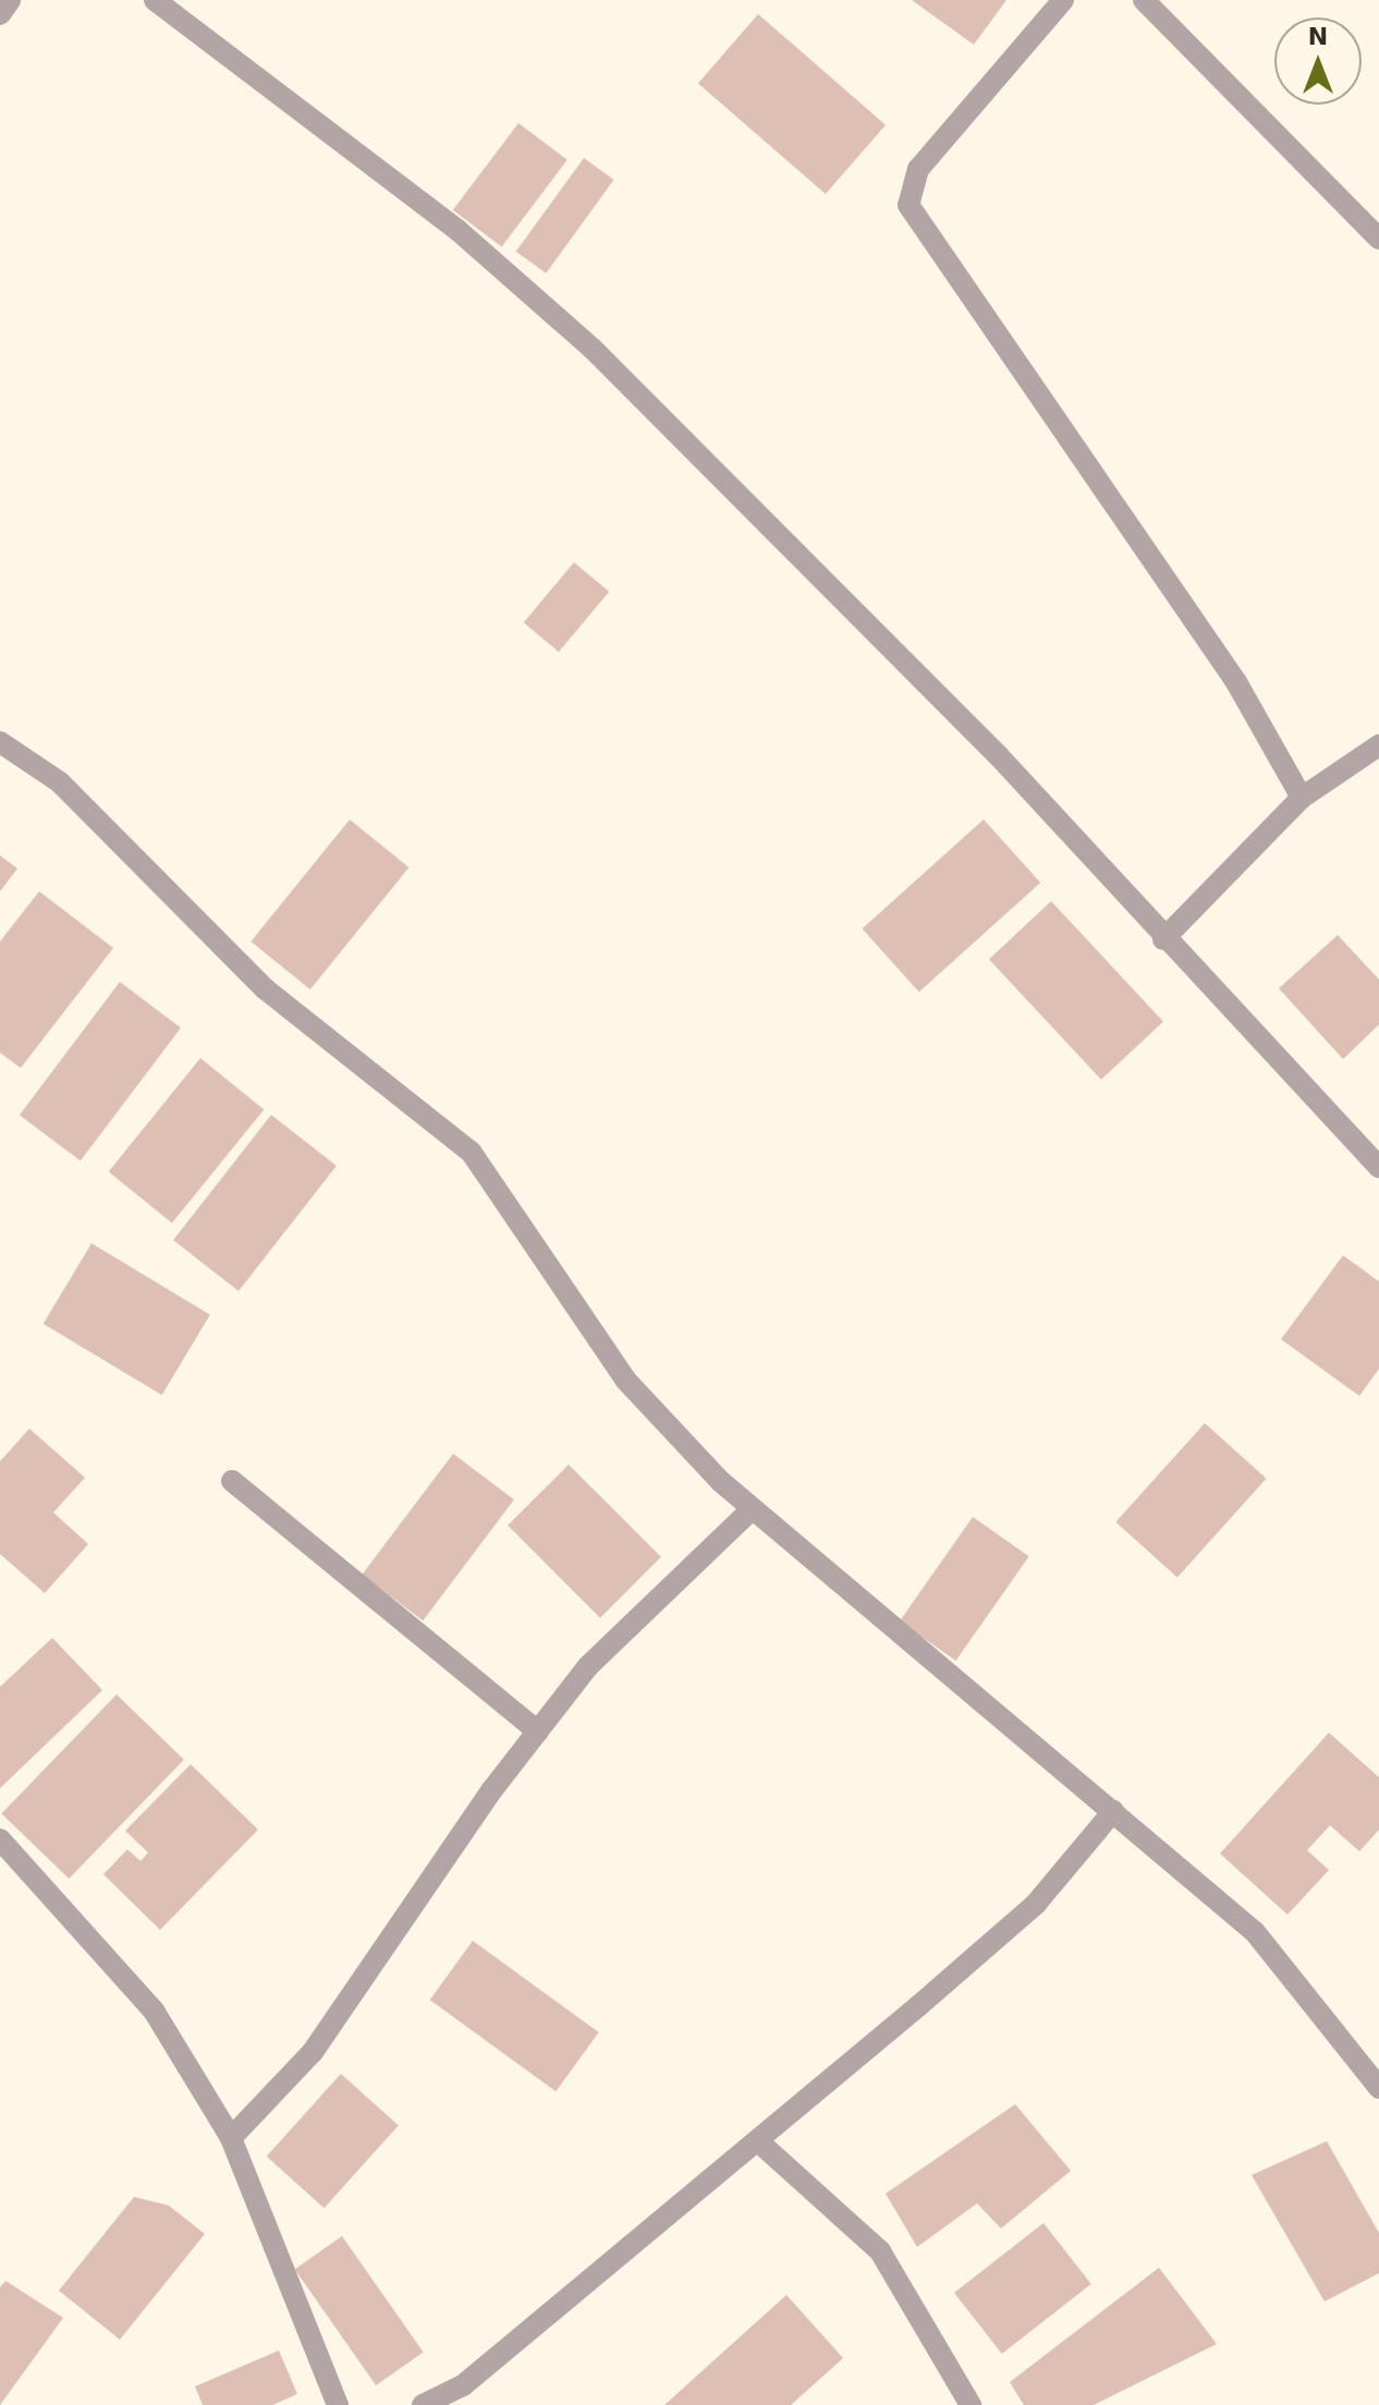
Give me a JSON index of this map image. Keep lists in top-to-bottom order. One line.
{"north":"top"}
